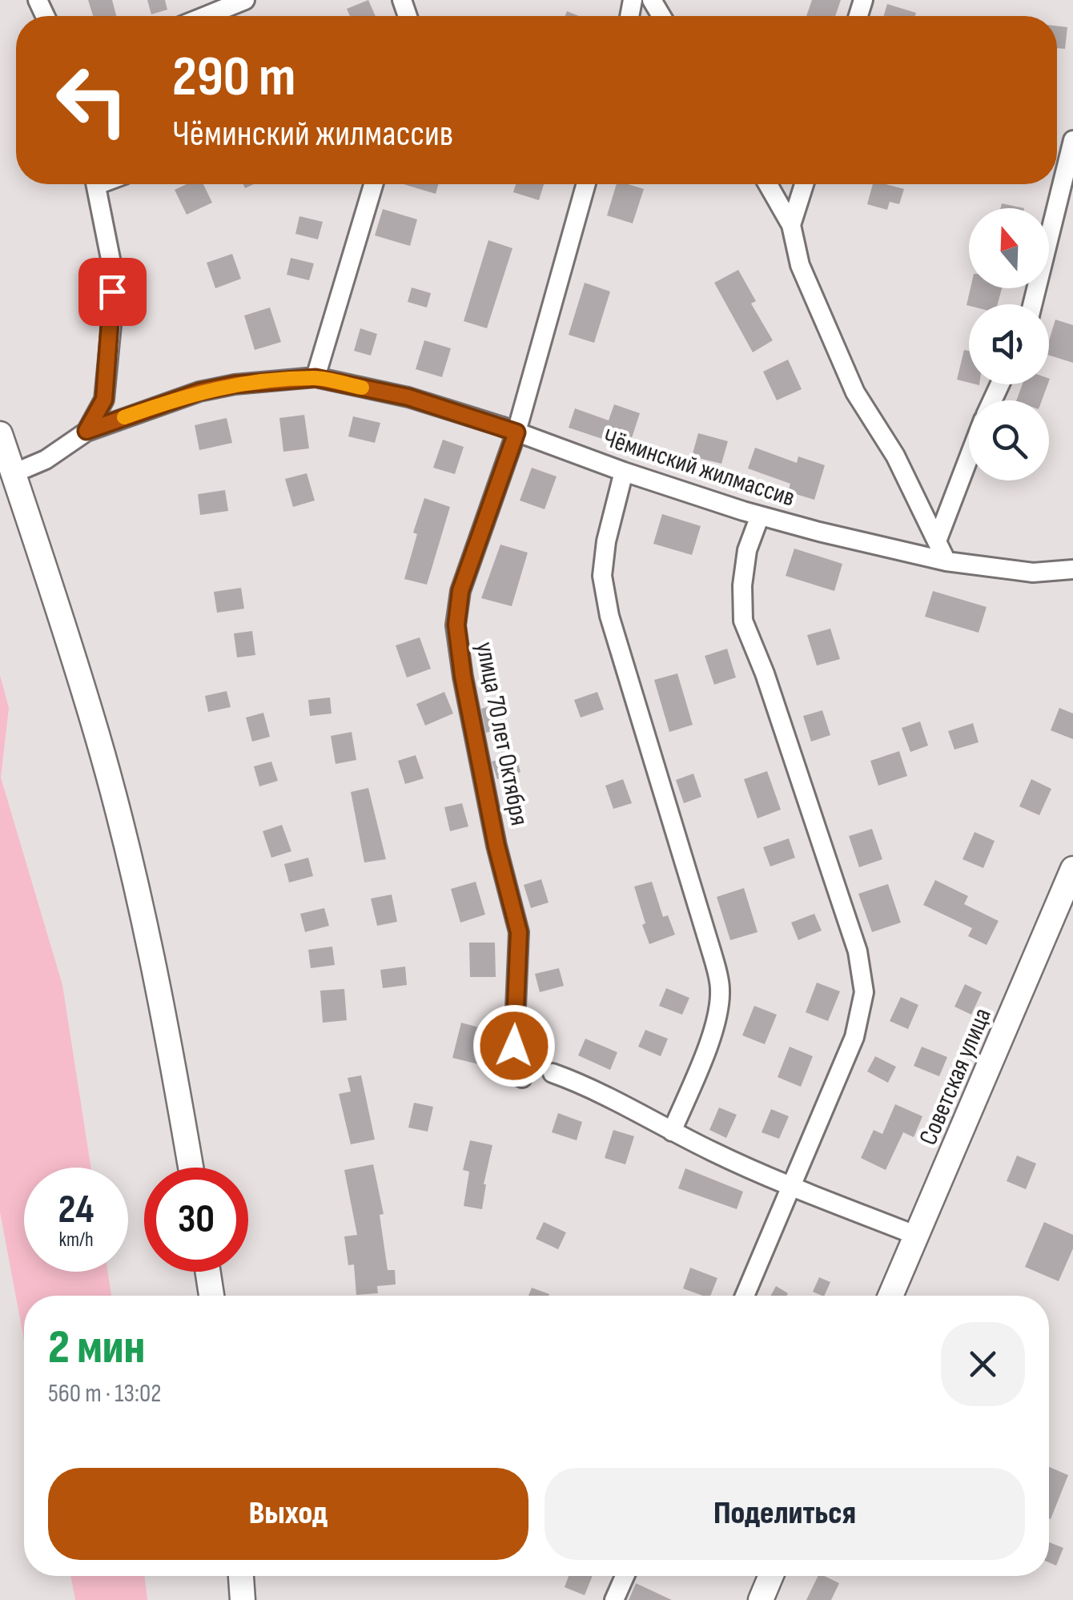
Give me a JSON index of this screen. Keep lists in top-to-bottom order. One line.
{"streets":{"main road":["Советская улица"],"street":["Чёминский жилмассив","улица 70 лет Октября"]},"crossings":[["Чёминский жилмассив","улица 70 лет Октября"]],"north":"top","page":{"turn":["290 m","Чёминский жилмассив"],"speed":"24 km/h","limit":"30","heading":["2 мин","560 m · 13:02"],"buttons":["Выход","Поделиться"]}}
